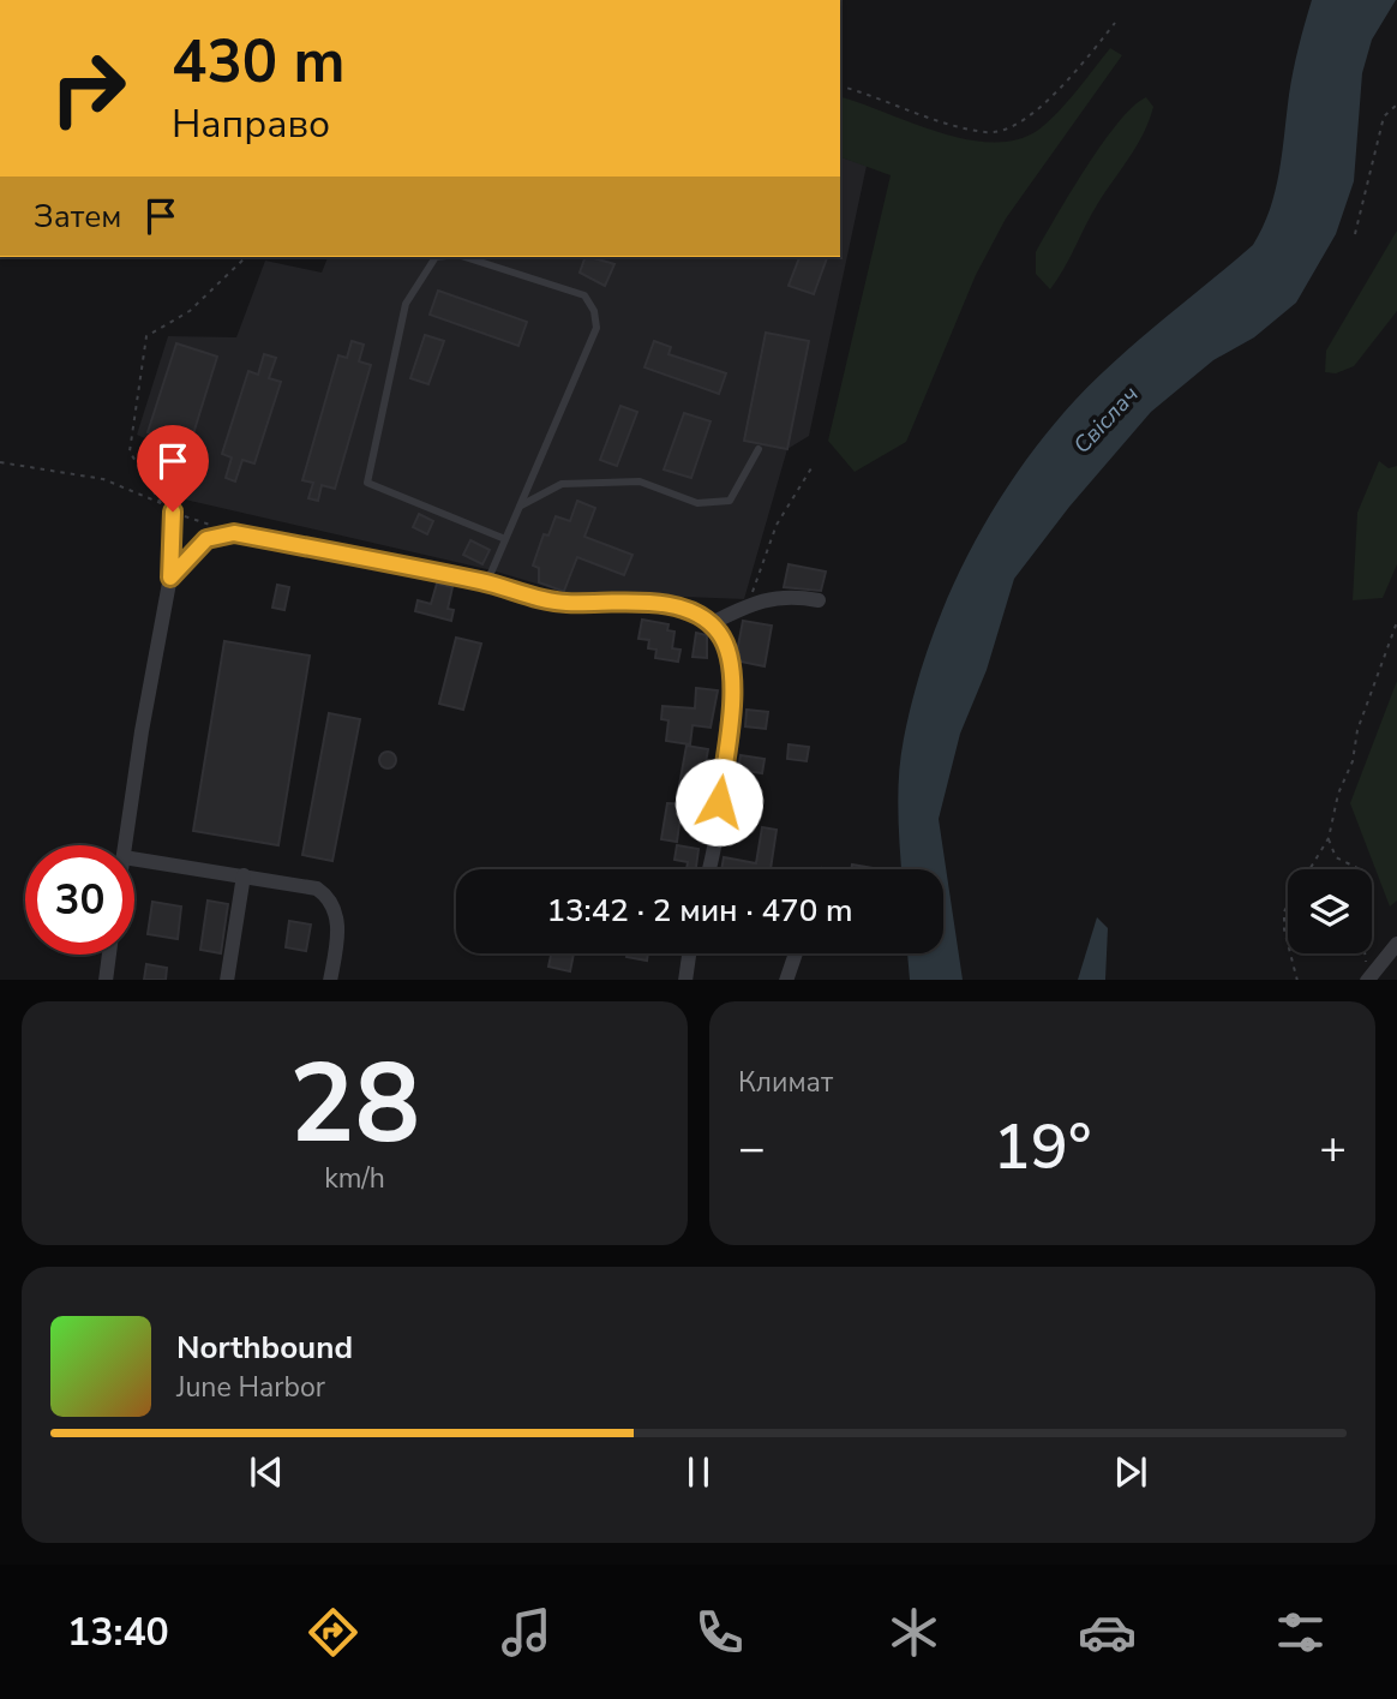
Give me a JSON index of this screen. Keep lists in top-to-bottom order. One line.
{"water":["Свіслач"],"page":{"turn":["430 m","Направо"],"then":"Затем","limit":"30","trip":"13:42 · 2 мин · 470 m","tile":[["28","km/h"],"Климат"],"heat":["−","19°","+"],"song":["Northbound","June Harbor"],"tabs":"13:40"}}
